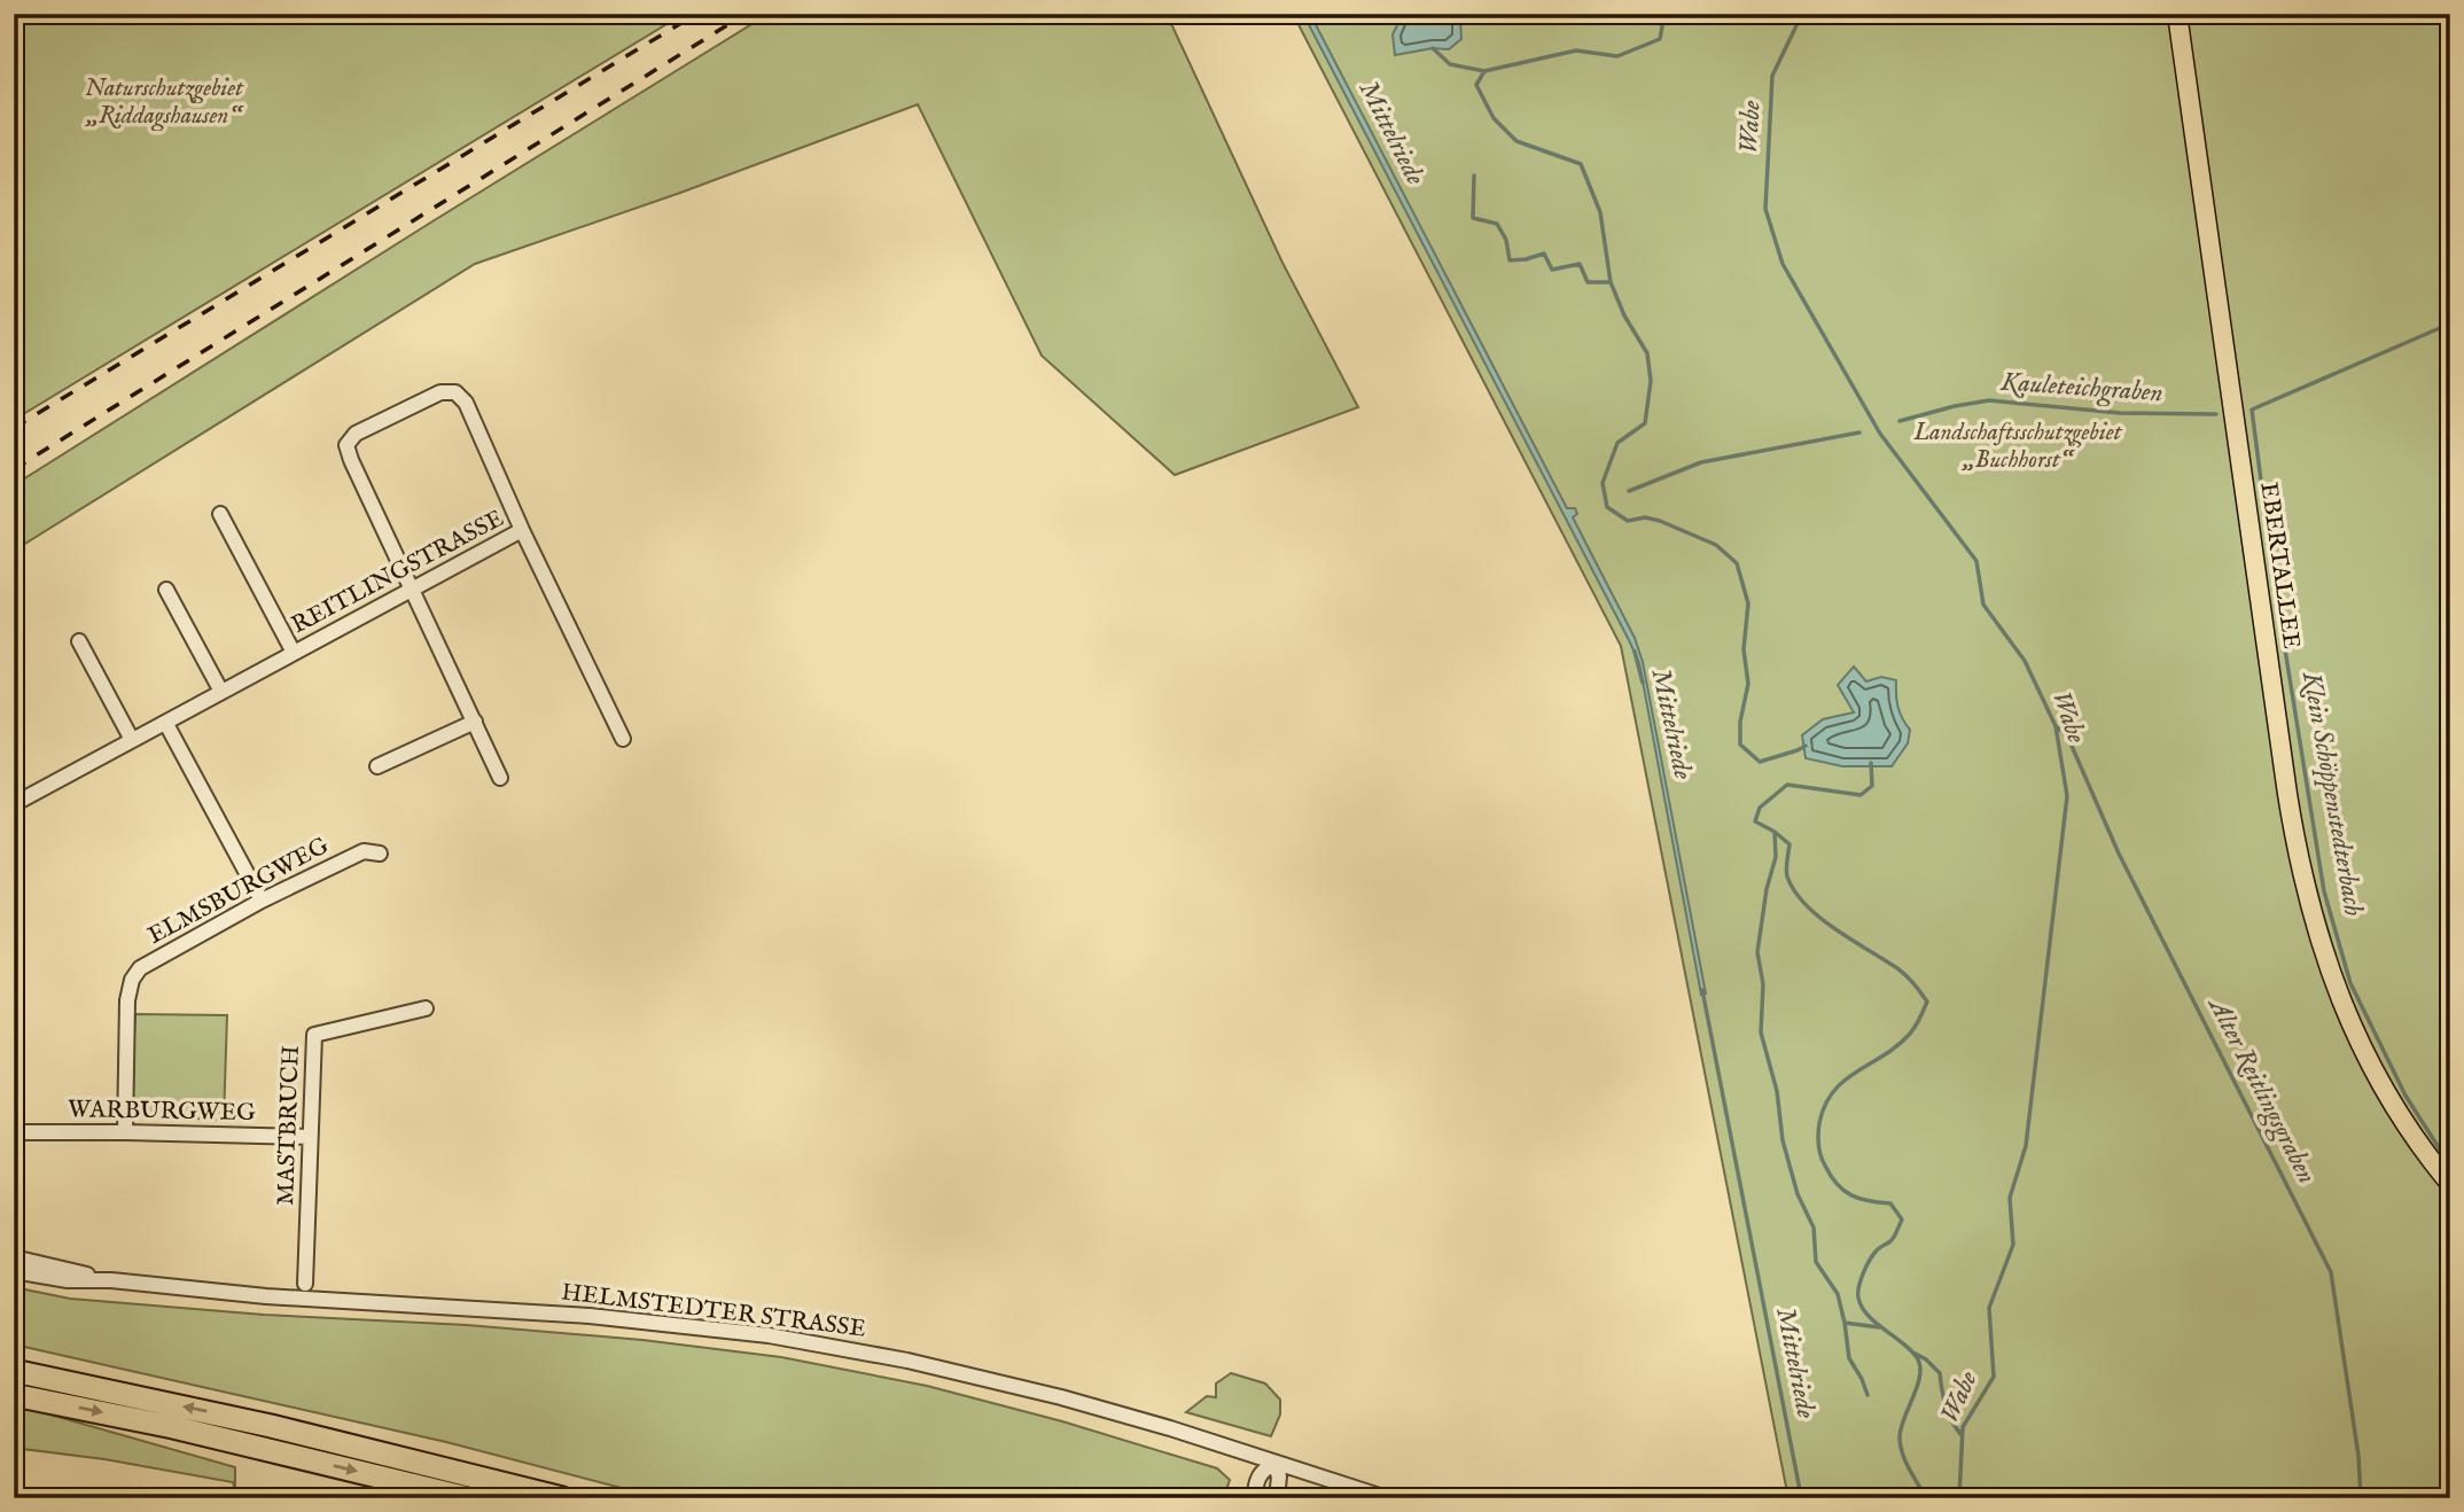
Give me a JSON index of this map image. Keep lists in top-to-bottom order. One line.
{"streets":{"main road":["EBERTALLEE"],"street":["REITLINGSTRASSE","ELMSBURGWEG","WARBURGWEG","MASTBRUCH","HELMSTEDTER STRASSE"]},"crossings":[["ELMSBURGWEG","WARBURGWEG"],["WARBURGWEG","MASTBRUCH"]],"water":["Wabe","Mittelriede","Kauleteichgraben","Klein Schöppenstedterbach","Alter Reitlingsgraben"],"parks":["Naturschutzgebiet „Riddagshausen“","Landschaftsschutzgebiet „Buchhorst“"]}
